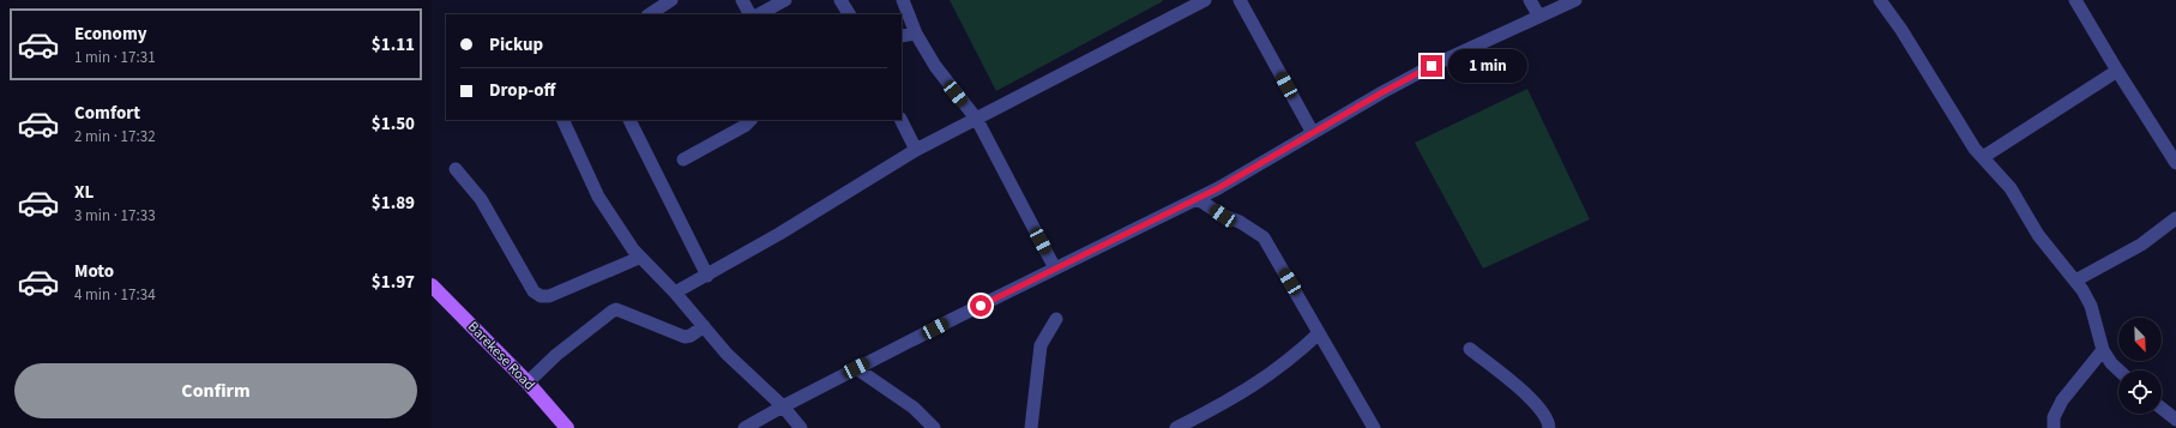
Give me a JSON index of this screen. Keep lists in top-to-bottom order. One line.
{"streets":{"main road":["Barekese Road"]},"north":"bottom right","page":{"list":[{"name":"Economy","note":"1 min · 17:31","value":"$1.11"},{"name":"Comfort","note":"2 min · 17:32","value":"$1.50"},{"name":"XL","note":"3 min · 17:33","value":"$1.89"},{"name":"Moto","note":"4 min · 17:34","value":"$1.97"}],"banner":["Pickup","Drop-off"],"bubble":"1 min","buttons":"Confirm"}}
